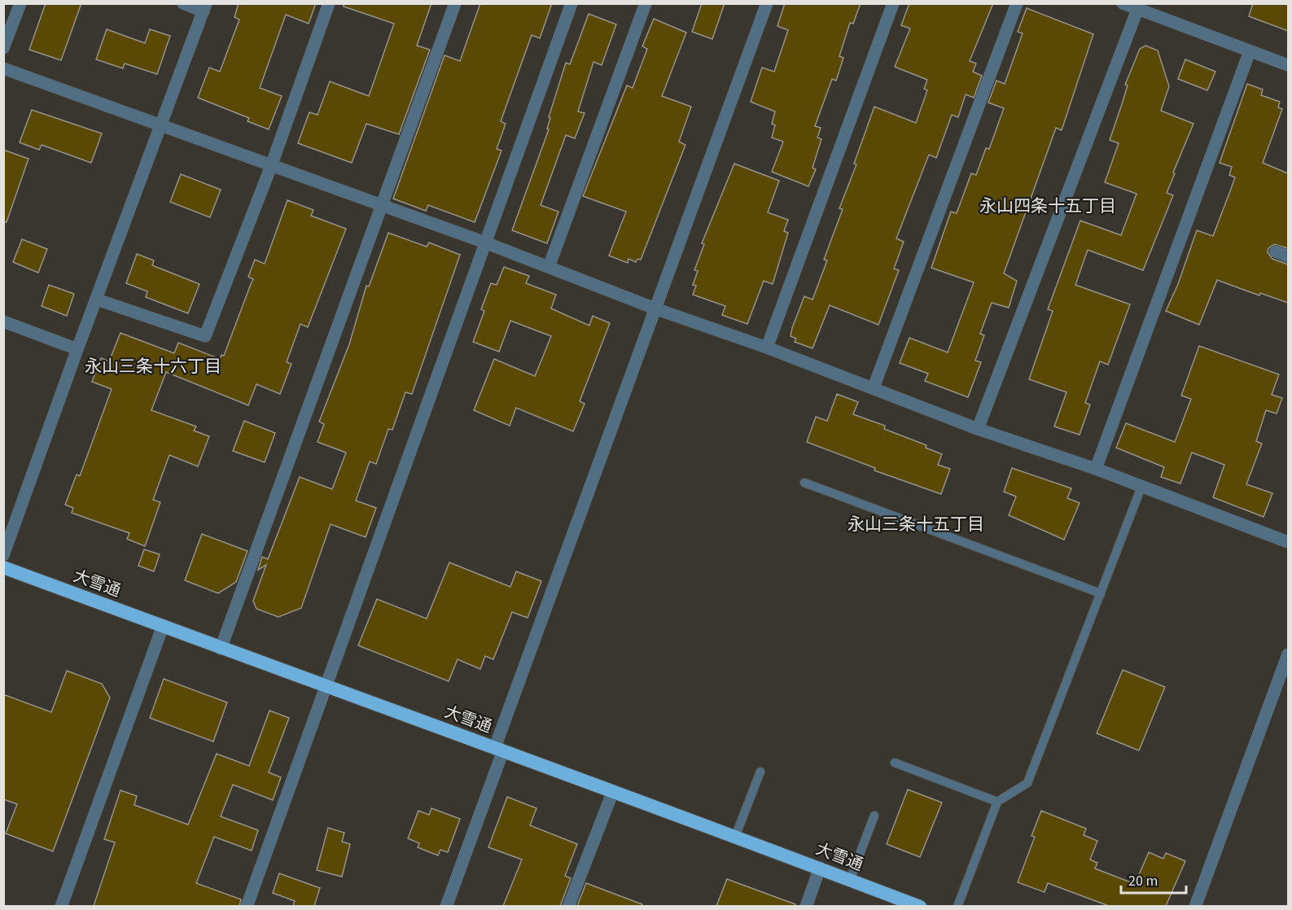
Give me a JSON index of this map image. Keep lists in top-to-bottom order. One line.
{"streets":{"highway":["大雪通"]},"districts":["永山四条十五丁目","永山三条十六丁目","永山三条十五丁目"],"scale_bar":"20 m"}
